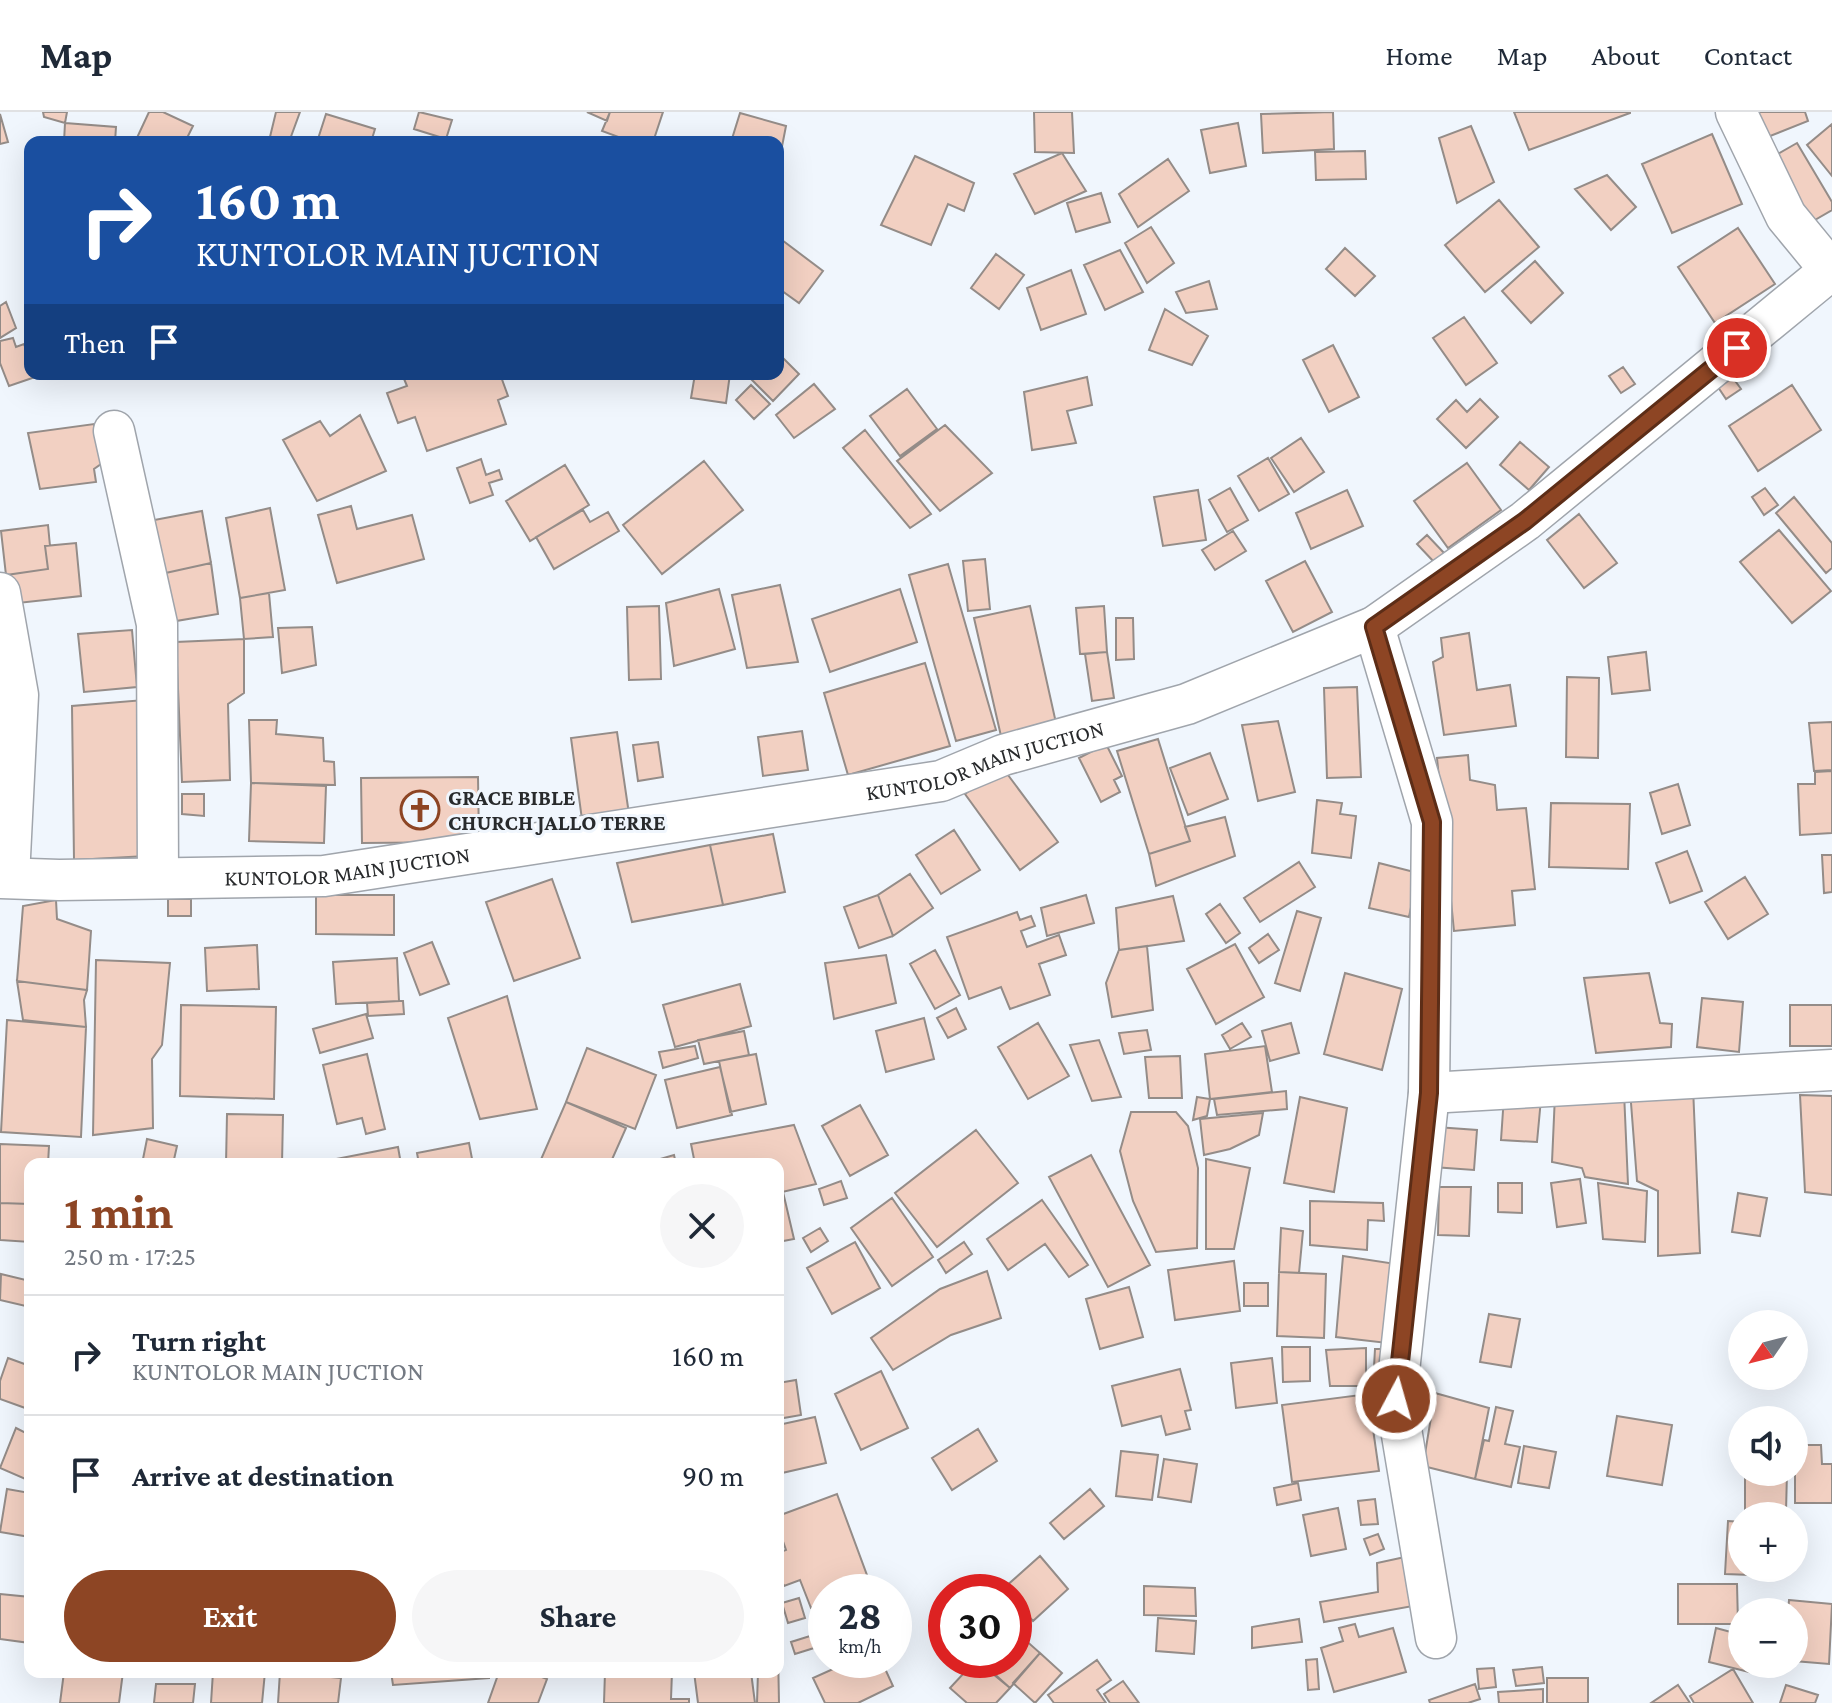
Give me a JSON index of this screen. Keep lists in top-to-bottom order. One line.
{"streets":{"street":["KUNTOLOR MAIN JUCTION"]},"places":{"church":["GRACE BIBLE CHURCH JALLO TERRE"]},"north":"bottom left","page":{"header":"Map","nav":["Home","Map","About","Contact"],"turn":["160 m","KUNTOLOR MAIN JUCTION"],"then":"Then","heading":["1 min","250 m · 17:25"],"list":[{"name":"Turn right","note":"KUNTOLOR MAIN JUCTION","value":"160 m"},{"name":"Arrive at destination","value":"90 m"}],"map_buttons":["+","−"],"buttons":["Exit","Share"],"speed":"28 km/h","limit":"30"}}
